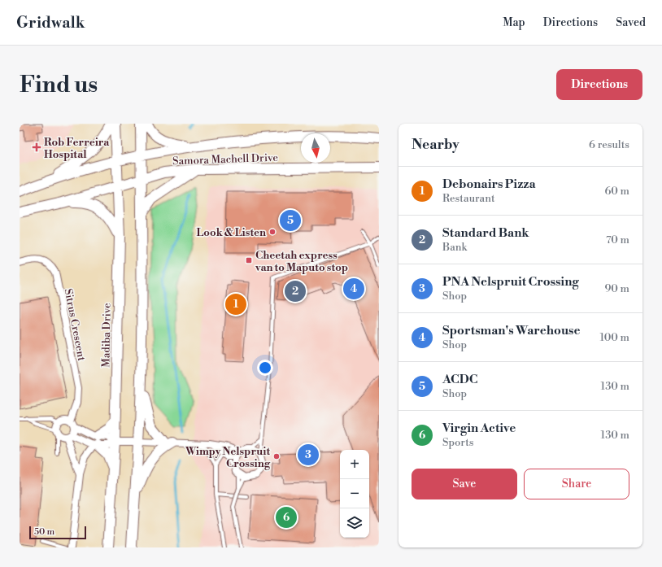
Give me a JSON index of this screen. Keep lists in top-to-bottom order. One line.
{"streets":{"main road":["Samora Machell Drive","Madiba Drive"],"street":["Sitrus Crescent"]},"crossings":[["Samora Machell Drive","Madiba Drive"]],"places":{"health":["Rob Ferreira Hospital"],"other":["Look & Listen","Wimpy Nelspruit Crossing"],"transit":["Cheetah express van to Maputo stop"]},"scale_bar":"50 m","north":"bottom","page":{"header":"Gridwalk","nav":["Map","Directions","Saved"],"buttons":["Directions",["Save","Share"]],"title":"Find us","heading":["Nearby","6 results"],"list":[{"mark":"1","name":"Debonairs Pizza","note":"Restaurant","value":"60 m"},{"mark":"2","name":"Standard Bank","note":"Bank","value":"70 m"},{"mark":"3","name":"PNA Nelspruit Crossing","note":"Shop","value":"90 m"},{"mark":"4","name":"Sportsman's Warehouse","note":"Shop","value":"100 m"},{"mark":"5","name":"ACDC","note":"Shop","value":"130 m"},{"mark":"6","name":"Virgin Active","note":"Sports","value":"130 m"}],"pins":["5","4","2","1","3","6"],"map_buttons":["+","−"],"scale":"50 m"}}
